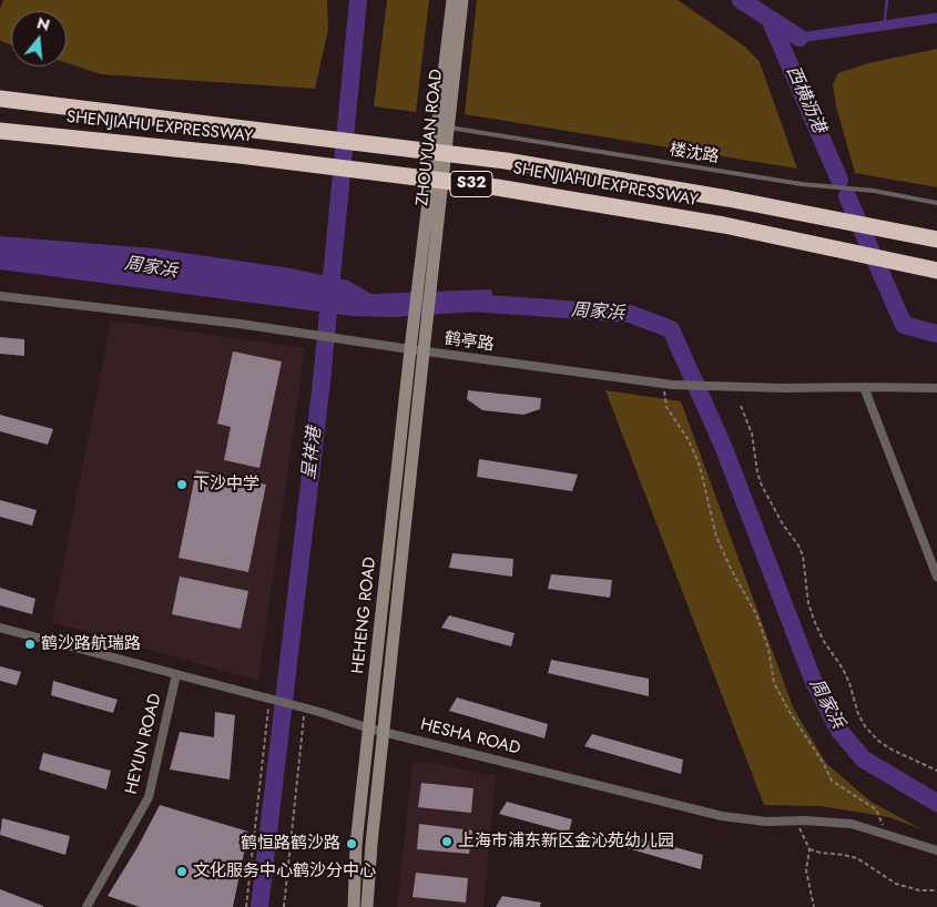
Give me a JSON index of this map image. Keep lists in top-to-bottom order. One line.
{"streets":{"highway":["SHENJIAHU EXPRESSWAY","S32"],"street":["ZHOUYUAN ROAD","鹤亭路","HEHENG ROAD","HESHA ROAD","HEYUN ROAD"],"lane":["楼沈路"]},"crossings":[["ZHOUYUAN ROAD","楼沈路"],["ZHOUYUAN ROAD","HEHENG ROAD"],["鹤亭路","HEHENG ROAD"],["HEHENG ROAD","HESHA ROAD"],["HESHA ROAD","HEYUN ROAD"]],"water":["西横沥港","周家浜","呈祥港"],"places":["下沙中学","鹤沙路航瑞路","上海市浦东新区金沁苑幼儿园","鹤恒路鹤沙路","文化服务中心鹤沙分中心"],"north":"top"}
